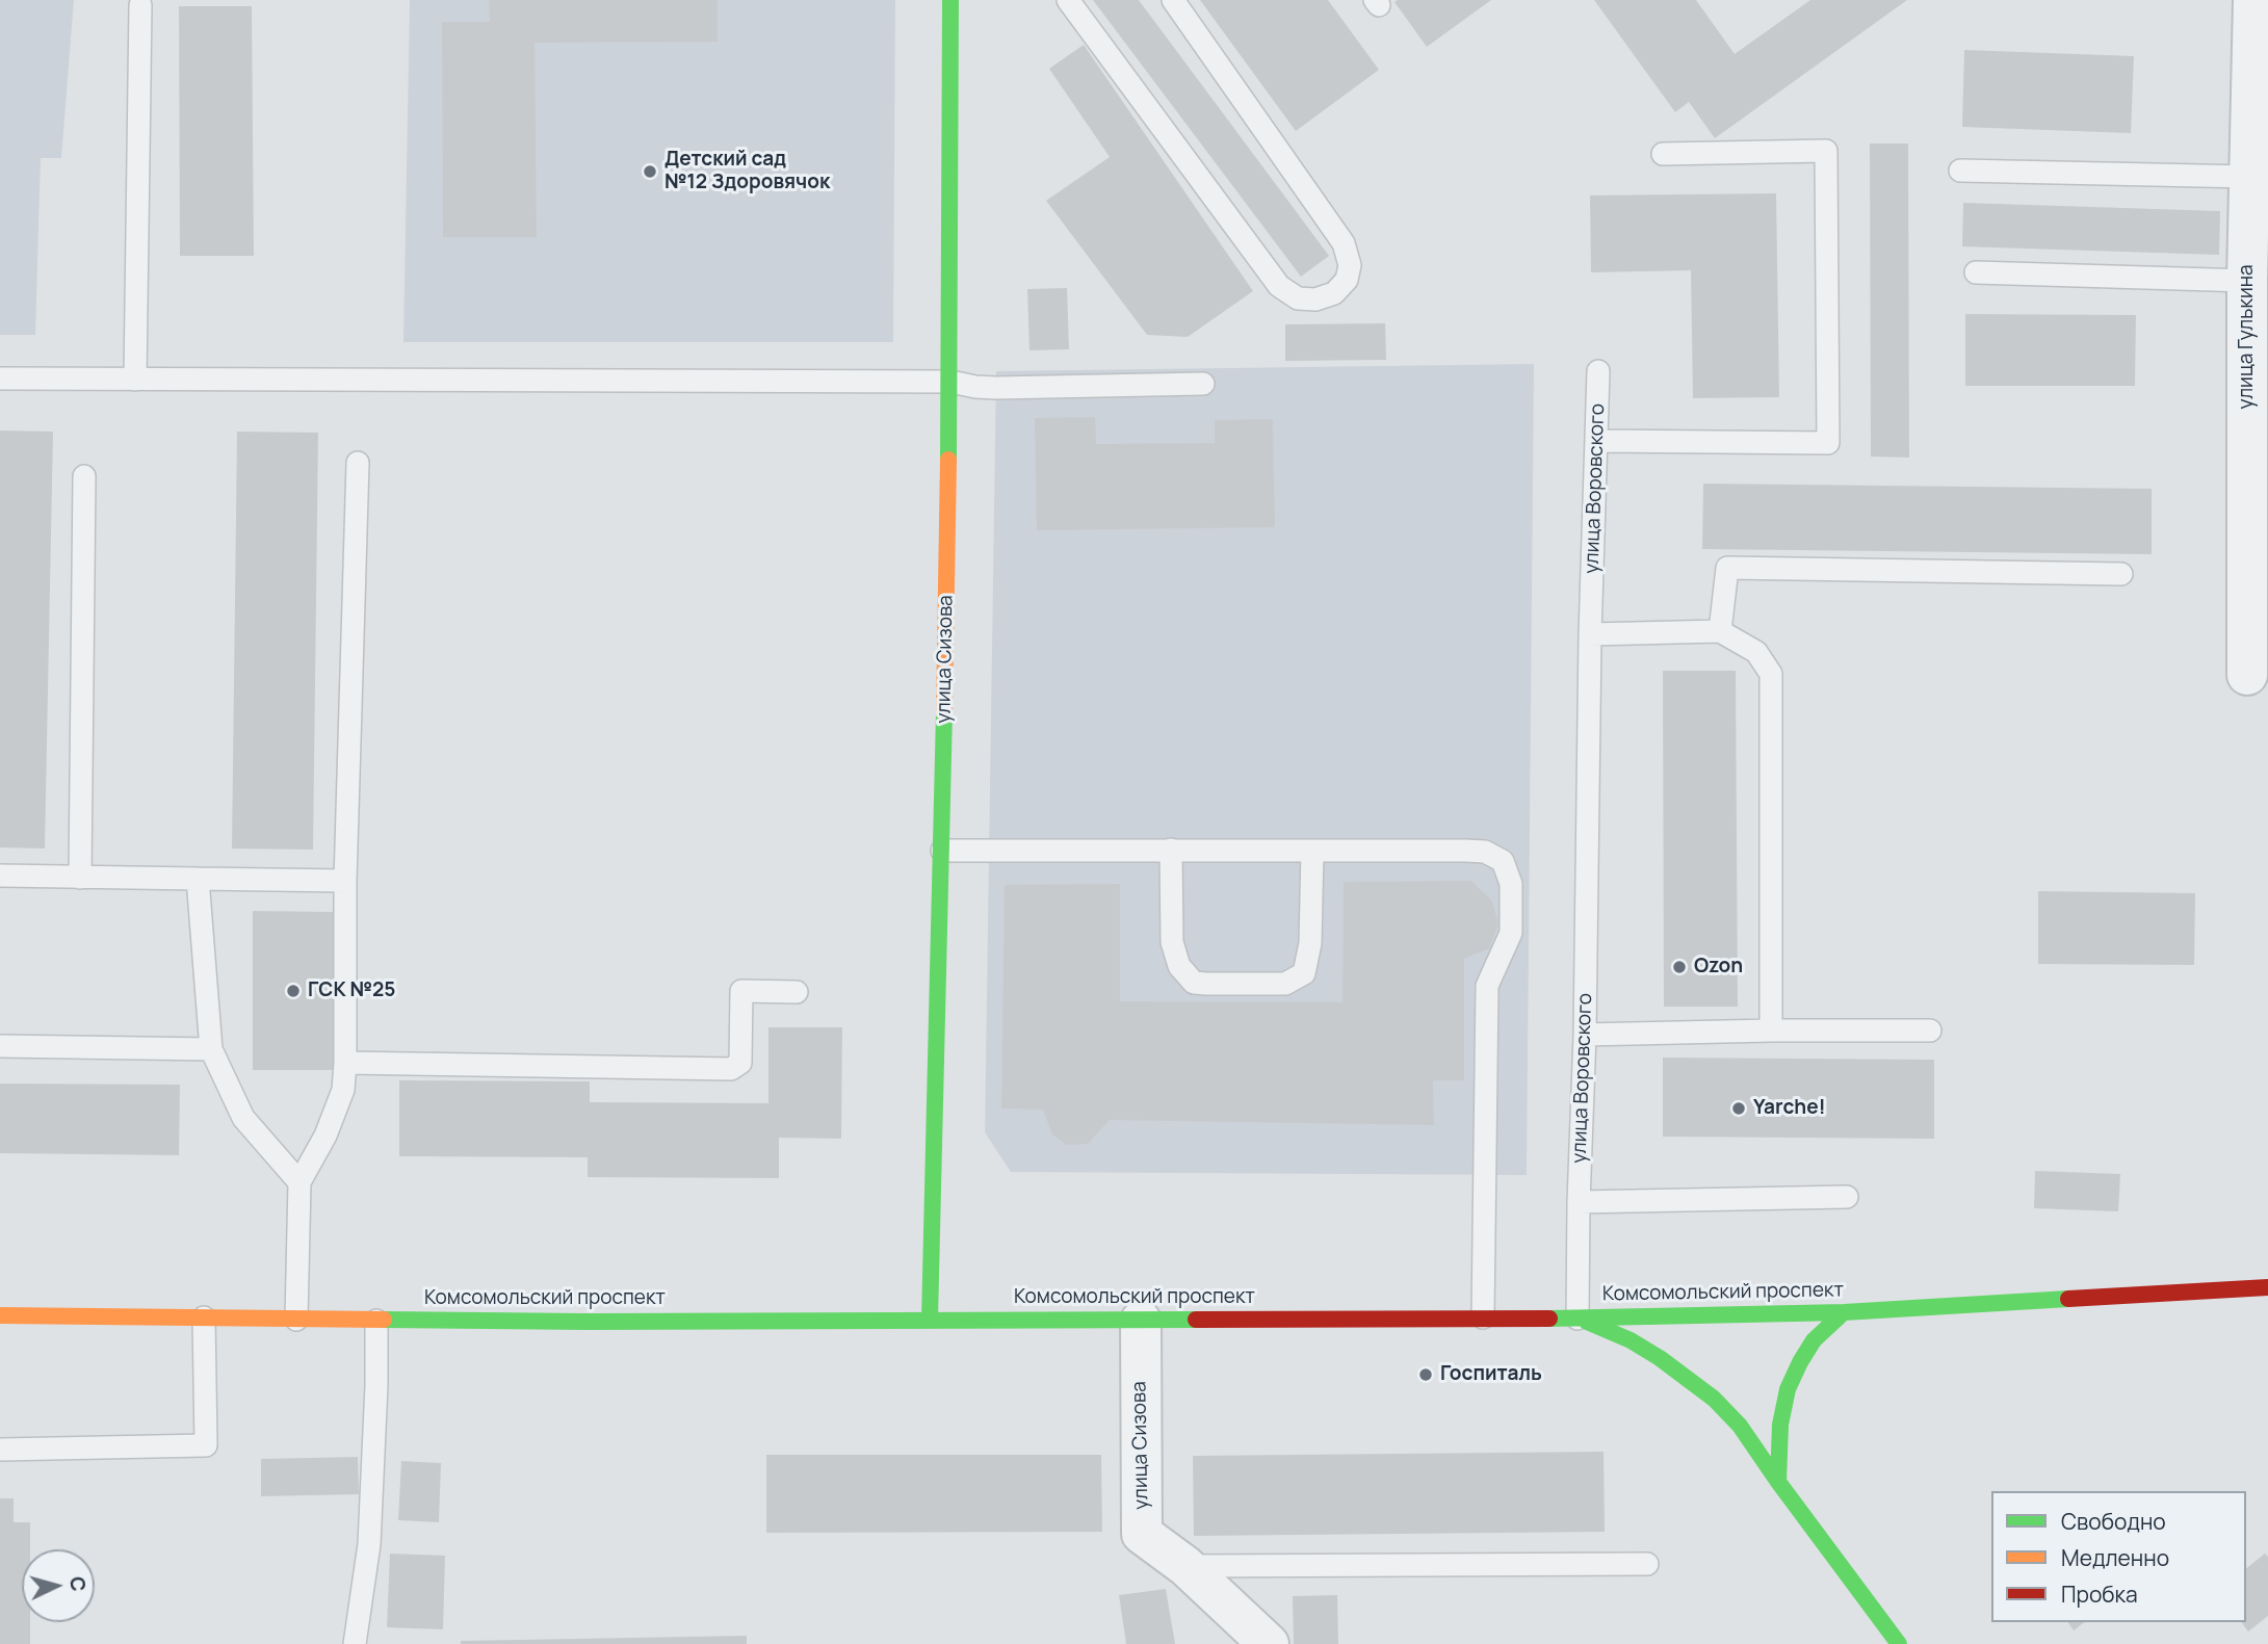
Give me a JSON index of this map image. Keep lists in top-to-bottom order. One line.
{"streets":{"main road":["улица Сизова","Комсомольский проспект"],"street":["улица Гулькина"],"lane":["улица Воровского"]},"crossings":[["улица Воровского","Комсомольский проспект"],["улица Сизова","Комсомольский проспект"]],"places":["Детский сад №12 Здоровячок","Ozon","ГСК №25","Yarche!","Госпиталь"],"legend":["Свободно","Медленно","Пробка"],"north":"right"}
